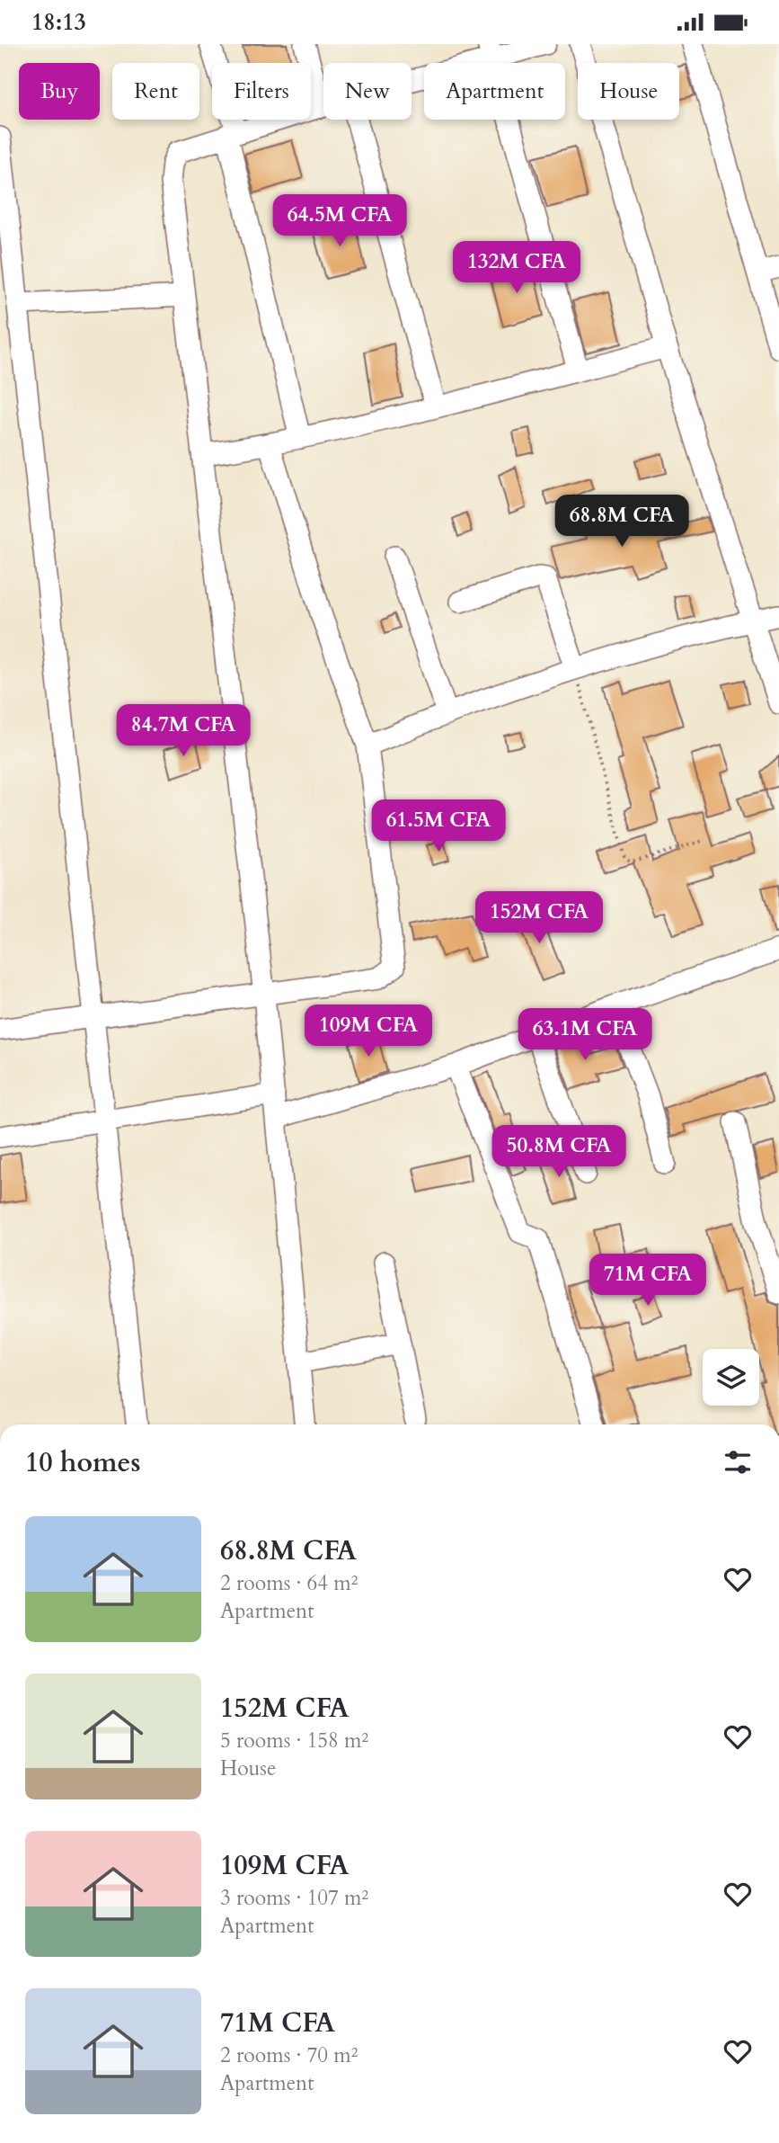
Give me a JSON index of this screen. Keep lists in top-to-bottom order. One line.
{"page":{"status":"18:13","chip":["Buy","Rent","Filters","New","Apartment","House"],"price":["64.5M CFA","132M CFA","68.8M CFA","84.7M CFA","61.5M CFA","152M CFA","109M CFA","63.1M CFA","50.8M CFA","71M CFA"],"heading":"10 homes","list":[{"name":"68.8M CFA","note":"2 rooms · 64 m² · Apartment"},{"name":"152M CFA","note":"5 rooms · 158 m² · House"},{"name":"109M CFA","note":"3 rooms · 107 m² · Apartment"},{"name":"71M CFA","note":"2 rooms · 70 m² · Apartment"}]}}
